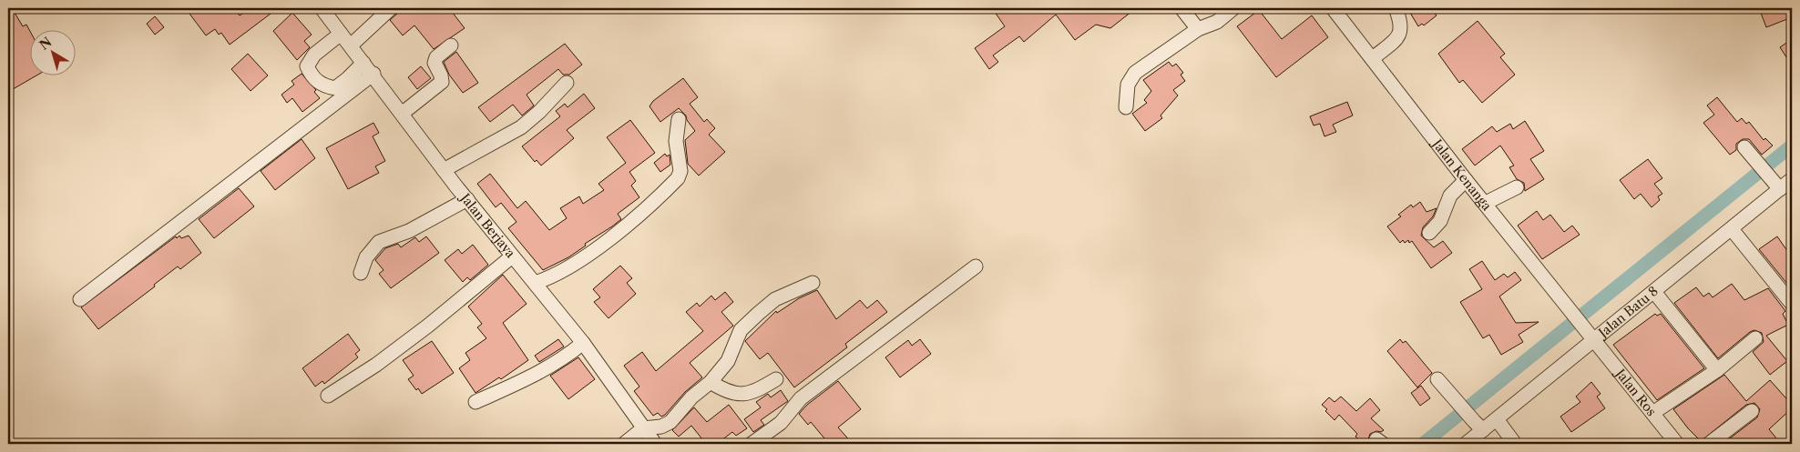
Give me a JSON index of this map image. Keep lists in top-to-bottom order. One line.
{"streets":{"street":["Jalan Kenanga","Jalan Berjaya","Jalan Batu 8","Jalan Ros"]},"crossings":[["Jalan Kenanga","Jalan Batu 8"],["Jalan Kenanga","Jalan Ros"],["Jalan Batu 8","Jalan Ros"]],"north":"top left"}
